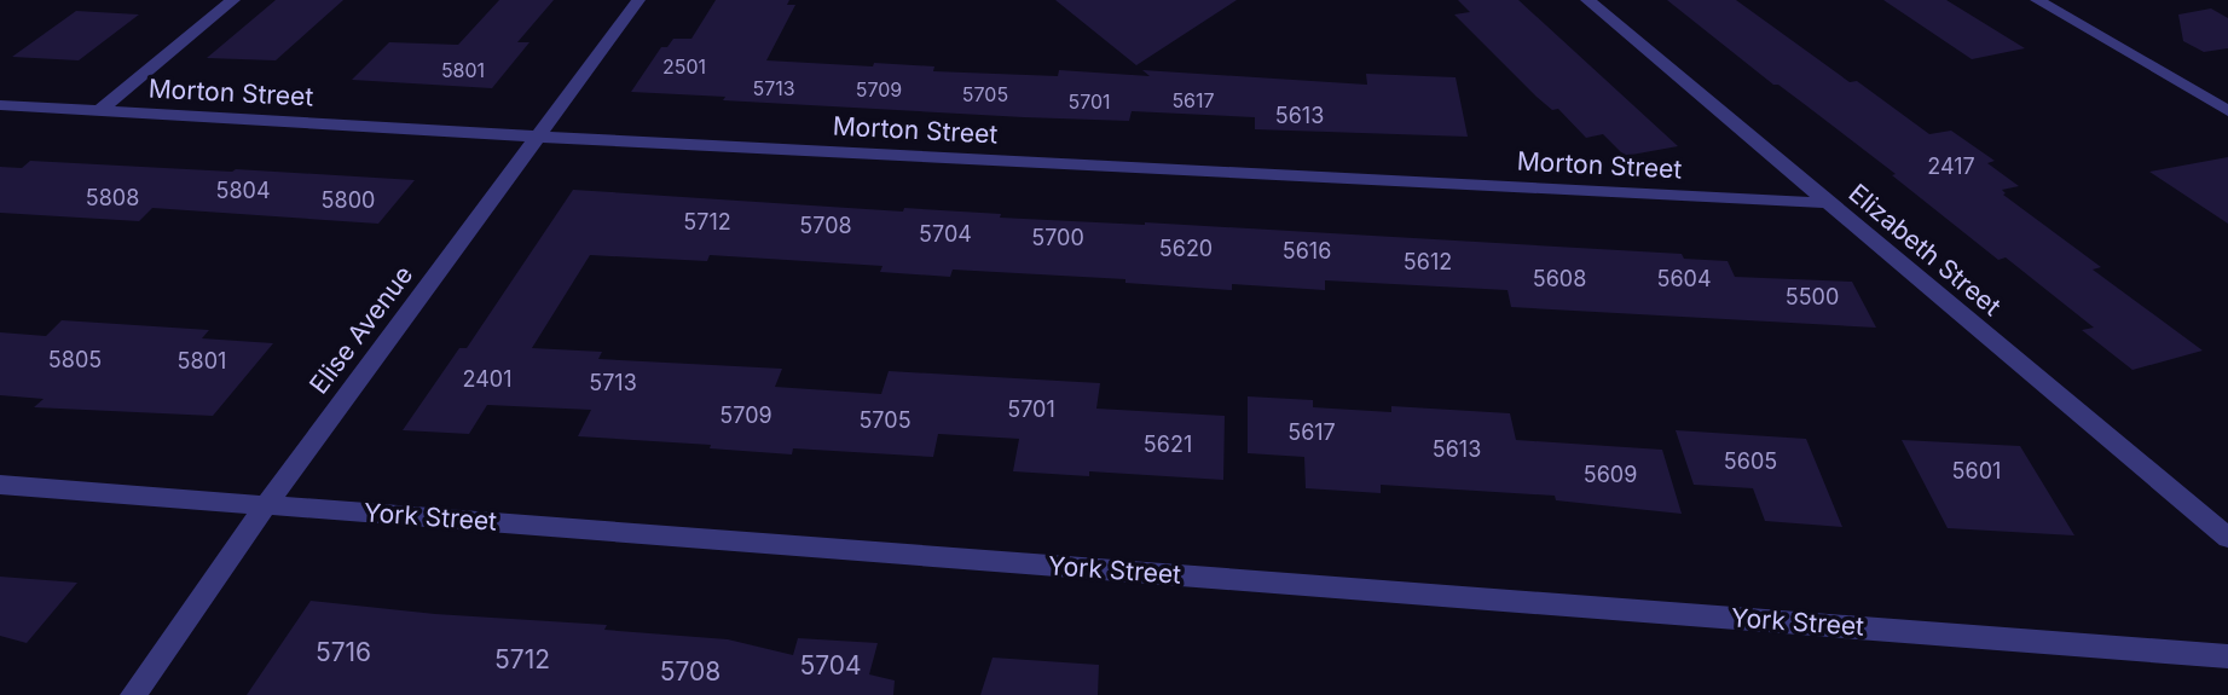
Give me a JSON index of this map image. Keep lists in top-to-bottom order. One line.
{"streets":{"street":["Morton Street","Elizabeth Street","Elise Avenue","York Street"]},"crossings":[["Morton Street","Elizabeth Street"],["Morton Street","Elise Avenue"],["Elise Avenue","York Street"]],"house_numbers":["2501","5801","5713","5709","5705","5617","5701","5613","2417","5804","5808","5800","5712","5708","5704","5700","5620","5616","5612","5608","5604","5500","5805","5801","2401","5713","5701","5709","5705","5617","5621","5613","5605","5601","5609","5716","5712","5704","5708"]}
